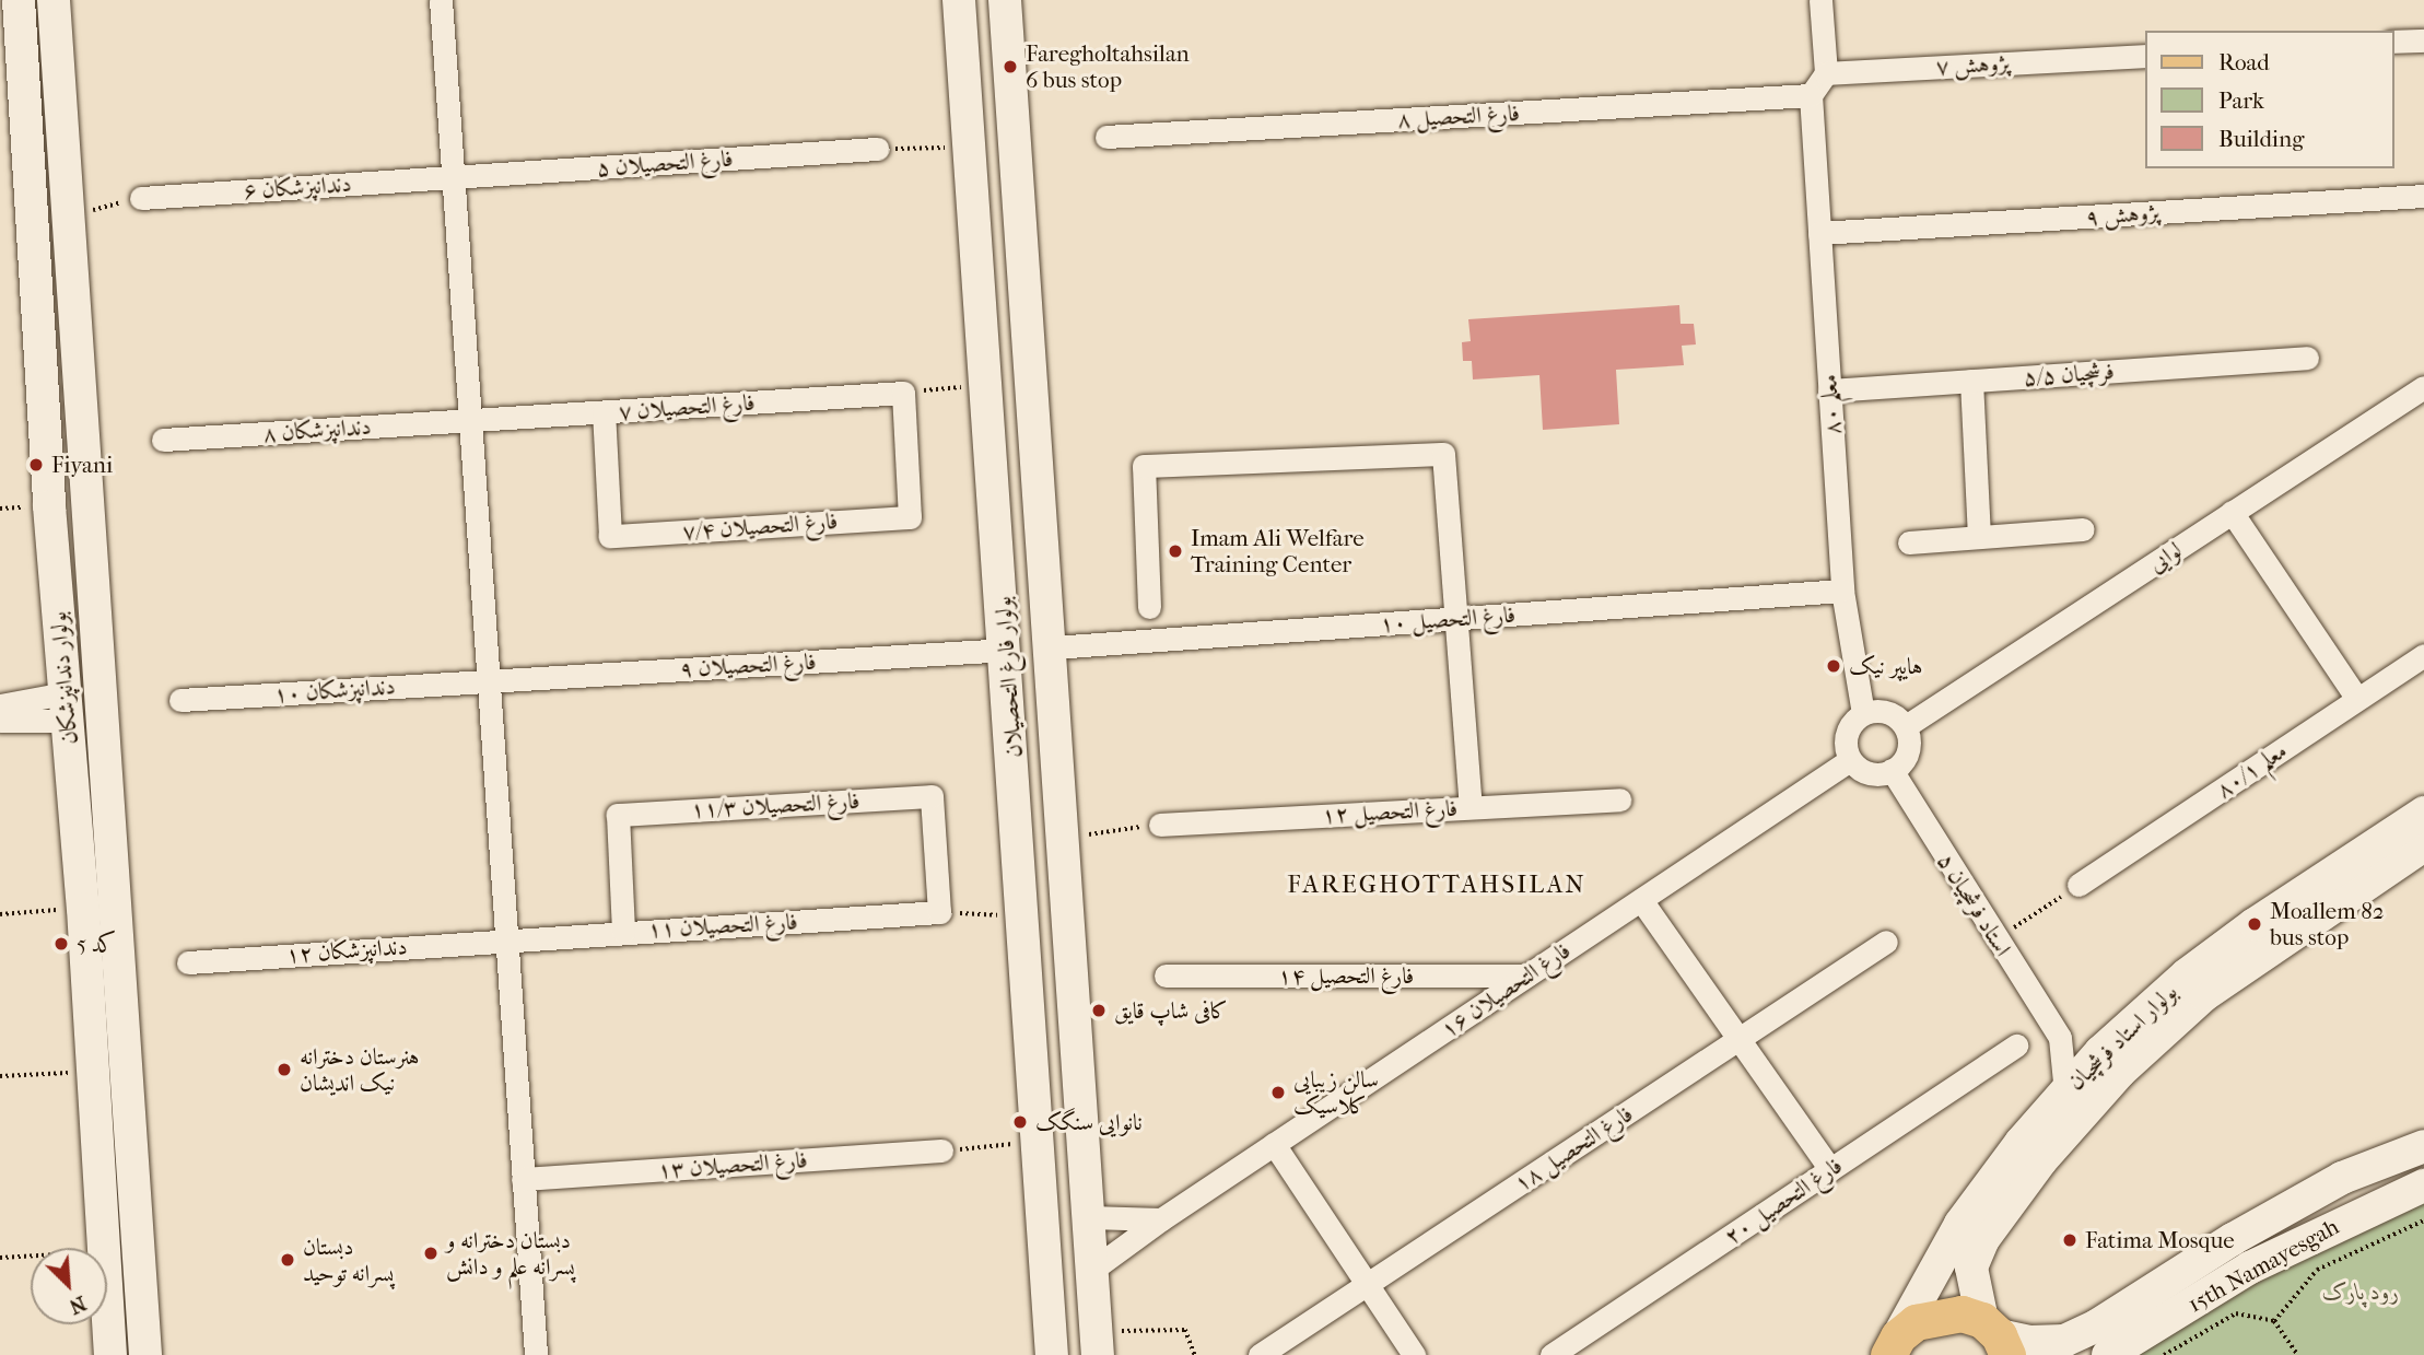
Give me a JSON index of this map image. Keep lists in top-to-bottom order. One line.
{"streets":{"main road":["بولوار فارغ التحصیلان","بولوار دندانپزشکان","بولوار استاد فرشچیان","15th Namayesgah"],"street":["پژوهش ۷","فارغ التحصیل ۸","فارغ التحصیلان ۵","دندانپزشکان ۶","پژوهش ۹","فرشچیان ۵/۵","معلم ۸۰","فارغ التحصیلان ۷","دندانپزشکان ۸","فارغ التحصیلان ۷/۴","لوایی","فارغ التحصیل ۱۰","فارغ التحصیلان ۹","دندانپزشکان ۱۰","معلم ۸۰/۱","فارغ التحصیلان ۱۱/۳","فارغ التحصیل ۱۲","استاد فرشچیان ۵","فارغ التحصیلان ۱۱","دندانپزشکان ۱۲","فارغ التحصیل ۱۴","فارغ التحصیلان ۱۶","فارغ التحصیل ۱۸","فارغ التحصیلان ۱۳","فارغ التحصیل ۲۰"]},"crossings":[["فارغ التحصیل ۸","معلم ۸۰"],["فارغ التحصیلان ۵","دندانپزشکان ۶"],["پژوهش ۹","معلم ۸۰"],["فرشچیان ۵/۵","معلم ۸۰"],["معلم ۸۰","لوایی"],["معلم ۸۰","فارغ التحصیل ۱۰"],["معلم ۸۰","استاد فرشچیان ۵"],["معلم ۸۰","فارغ التحصیلان ۱۶"],["فارغ التحصیلان ۷","دندانپزشکان ۸"],["فارغ التحصیلان ۷","فارغ التحصیلان ۷/۴"],["لوایی","استاد فرشچیان ۵"],["لوایی","فارغ التحصیلان ۱۶"],["فارغ التحصیل ۱۰","بولوار فارغ التحصیلان"],["فارغ التحصیلان ۹","بولوار فارغ التحصیلان"],["فارغ التحصیلان ۹","دندانپزشکان ۱۰"],["بولوار فارغ التحصیلان","فارغ التحصیلان ۱۶"],["فارغ التحصیلان ۱۱/۳","فارغ التحصیلان ۱۱"],["استاد فرشچیان ۵","فارغ التحصیلان ۱۶"],["استاد فرشچیان ۵","بولوار استاد فرشچیان"],["فارغ التحصیلان ۱۱","دندانپزشکان ۱۲"],["فارغ التحصیل ۱۴","فارغ التحصیلان ۱۶"],["بولوار استاد فرشچیان","15th Namayesgah"]],"districts":["FAREGHOTTAHSILAN"],"parks":["رود پارک"],"places":["Faregholtahsilan 6 bus stop","Fiyani","Imam Ali Welfare Training Center","هایپر نیک","Moallem 82 bus stop","کد 5","کافی شاپ قایق","هنرستان دخترانه نیک اندیشان","سالن زیبایی کلاسیک","نانوایی سنگک","Fatima Mosque","دبستان دخترانه و پسرانه علم و دانش","دبستان پسرانه توحید"],"legend":["Road","Park","Building"],"north":"bottom right"}
